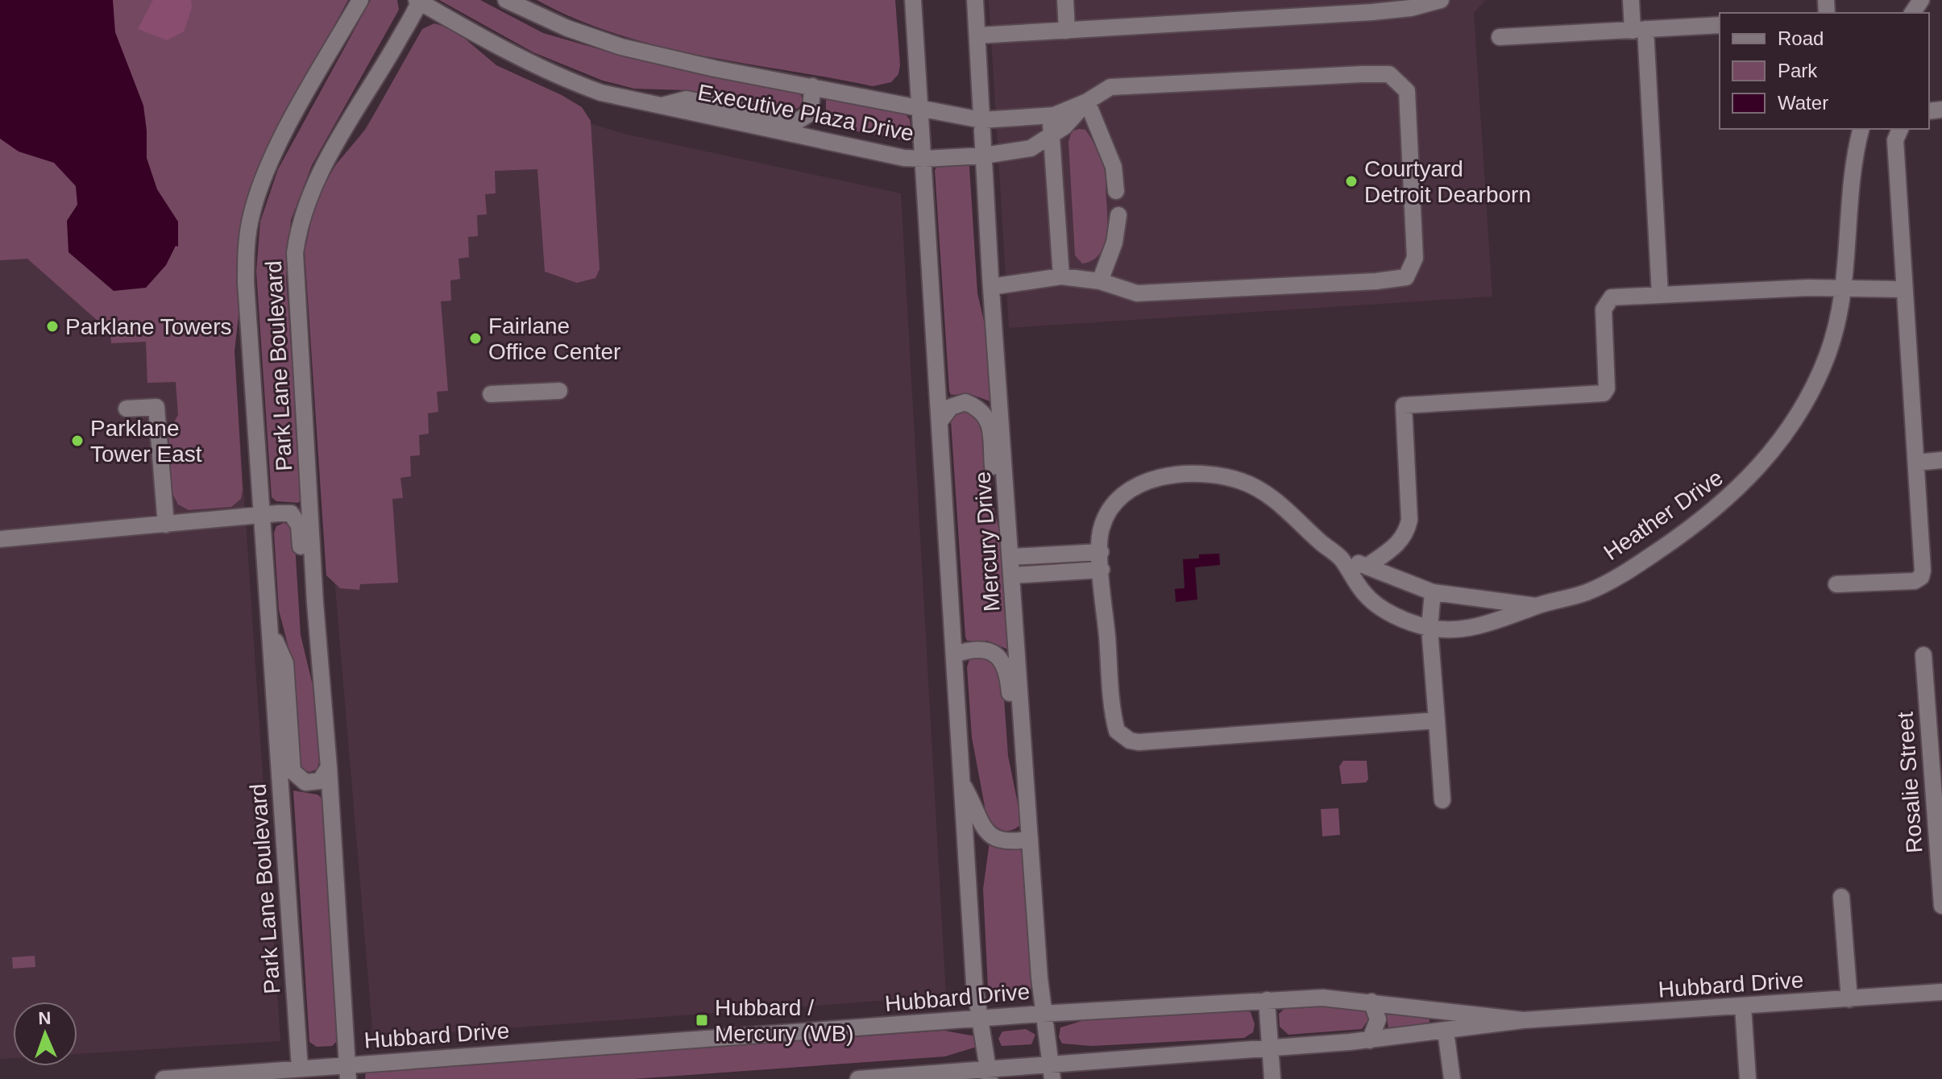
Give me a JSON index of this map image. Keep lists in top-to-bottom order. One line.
{"streets":{"street":["Executive Plaza Drive","Park Lane Boulevard","Heather Drive","Mercury Drive","Rosalie Street","Hubbard Drive"]},"crossings":[["Executive Plaza Drive","Park Lane Boulevard"],["Executive Plaza Drive","Mercury Drive"],["Park Lane Boulevard","Hubbard Drive"],["Mercury Drive","Hubbard Drive"]],"places":{"other":["Courtyard Detroit Dearborn","Parklane Towers","Fairlane Office Center","Parklane Tower East"],"transit":["Hubbard / Mercury (WB)"]},"legend":["Road","Park","Water"],"north":"top"}
